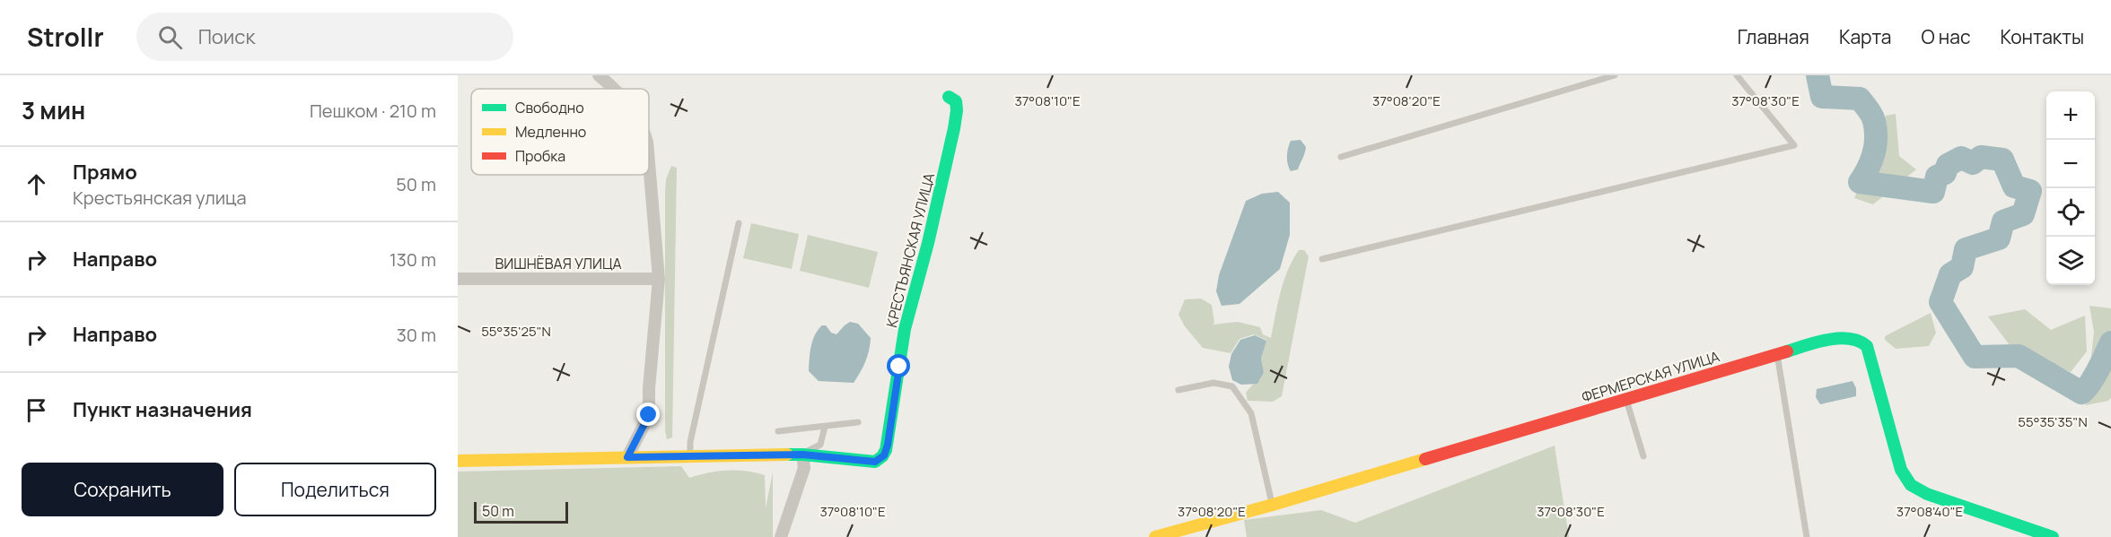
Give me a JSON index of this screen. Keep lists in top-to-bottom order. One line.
{"streets":{"street":["КРЕСТЬЯНСКАЯ УЛИЦА","ВИШНЁВАЯ УЛИЦА","ФЕРМЕРСКАЯ УЛИЦА"]},"legend":["Свободно","Медленно","Пробка"],"scale_bar":"50 m","page":{"header":"Strollr","search":"Поиск","nav":["Главная","Карта","О нас","Контакты"],"heading":["3 мин","Пешком · 210 m"],"map_buttons":["+","−"],"list":[["Прямо","Крестьянская улица","50 m"],["Направо","130 m"],["Направо","30 m"],"Пункт назначения"],"buttons":["Сохранить","Поделиться"],"scale":"50 m"},"coordinates":["37°08'10\"E","37°08'30\"E","37°08'20\"E","55°35'25\"N","55°35'35\"N","37°08'40\"E"]}
